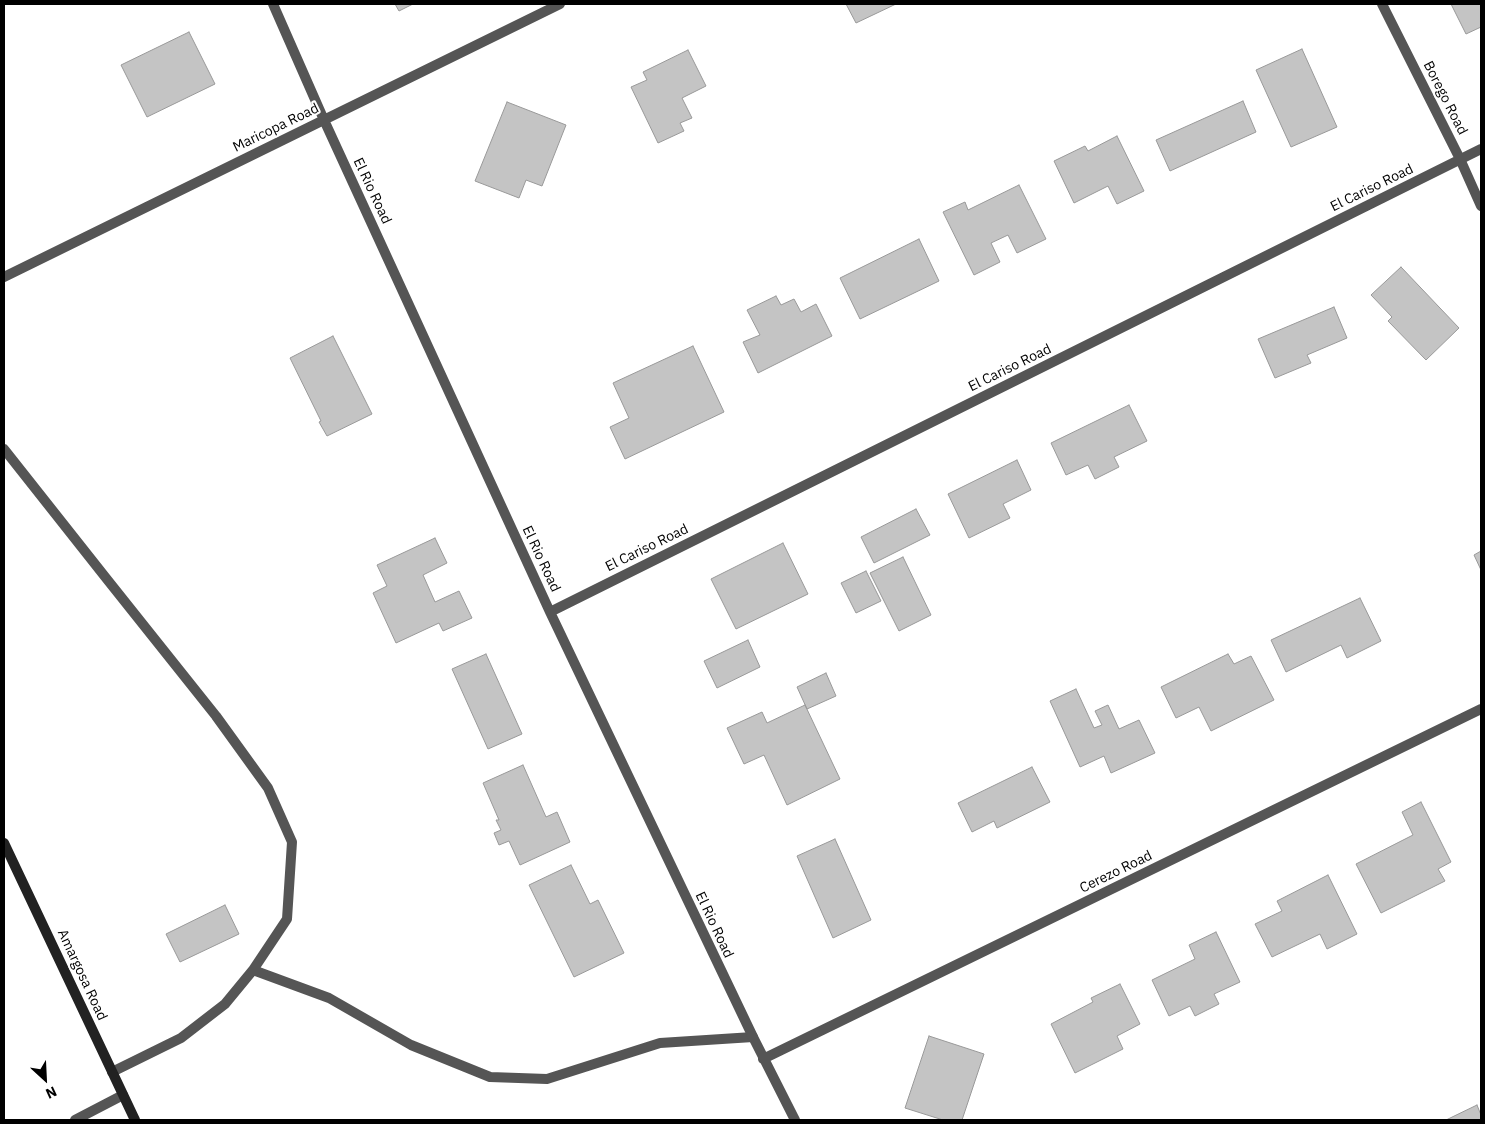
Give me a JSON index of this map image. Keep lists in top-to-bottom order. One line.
{"streets":{"main road":["Amargosa Road"],"street":["Borego Road","Maricopa Road","El Cariso Road","El Rio Road","Cerezo Road"]},"crossings":[["Borego Road","El Cariso Road"],["Maricopa Road","El Rio Road"],["El Cariso Road","El Rio Road"],["El Rio Road","Cerezo Road"]],"north":"bottom right"}
